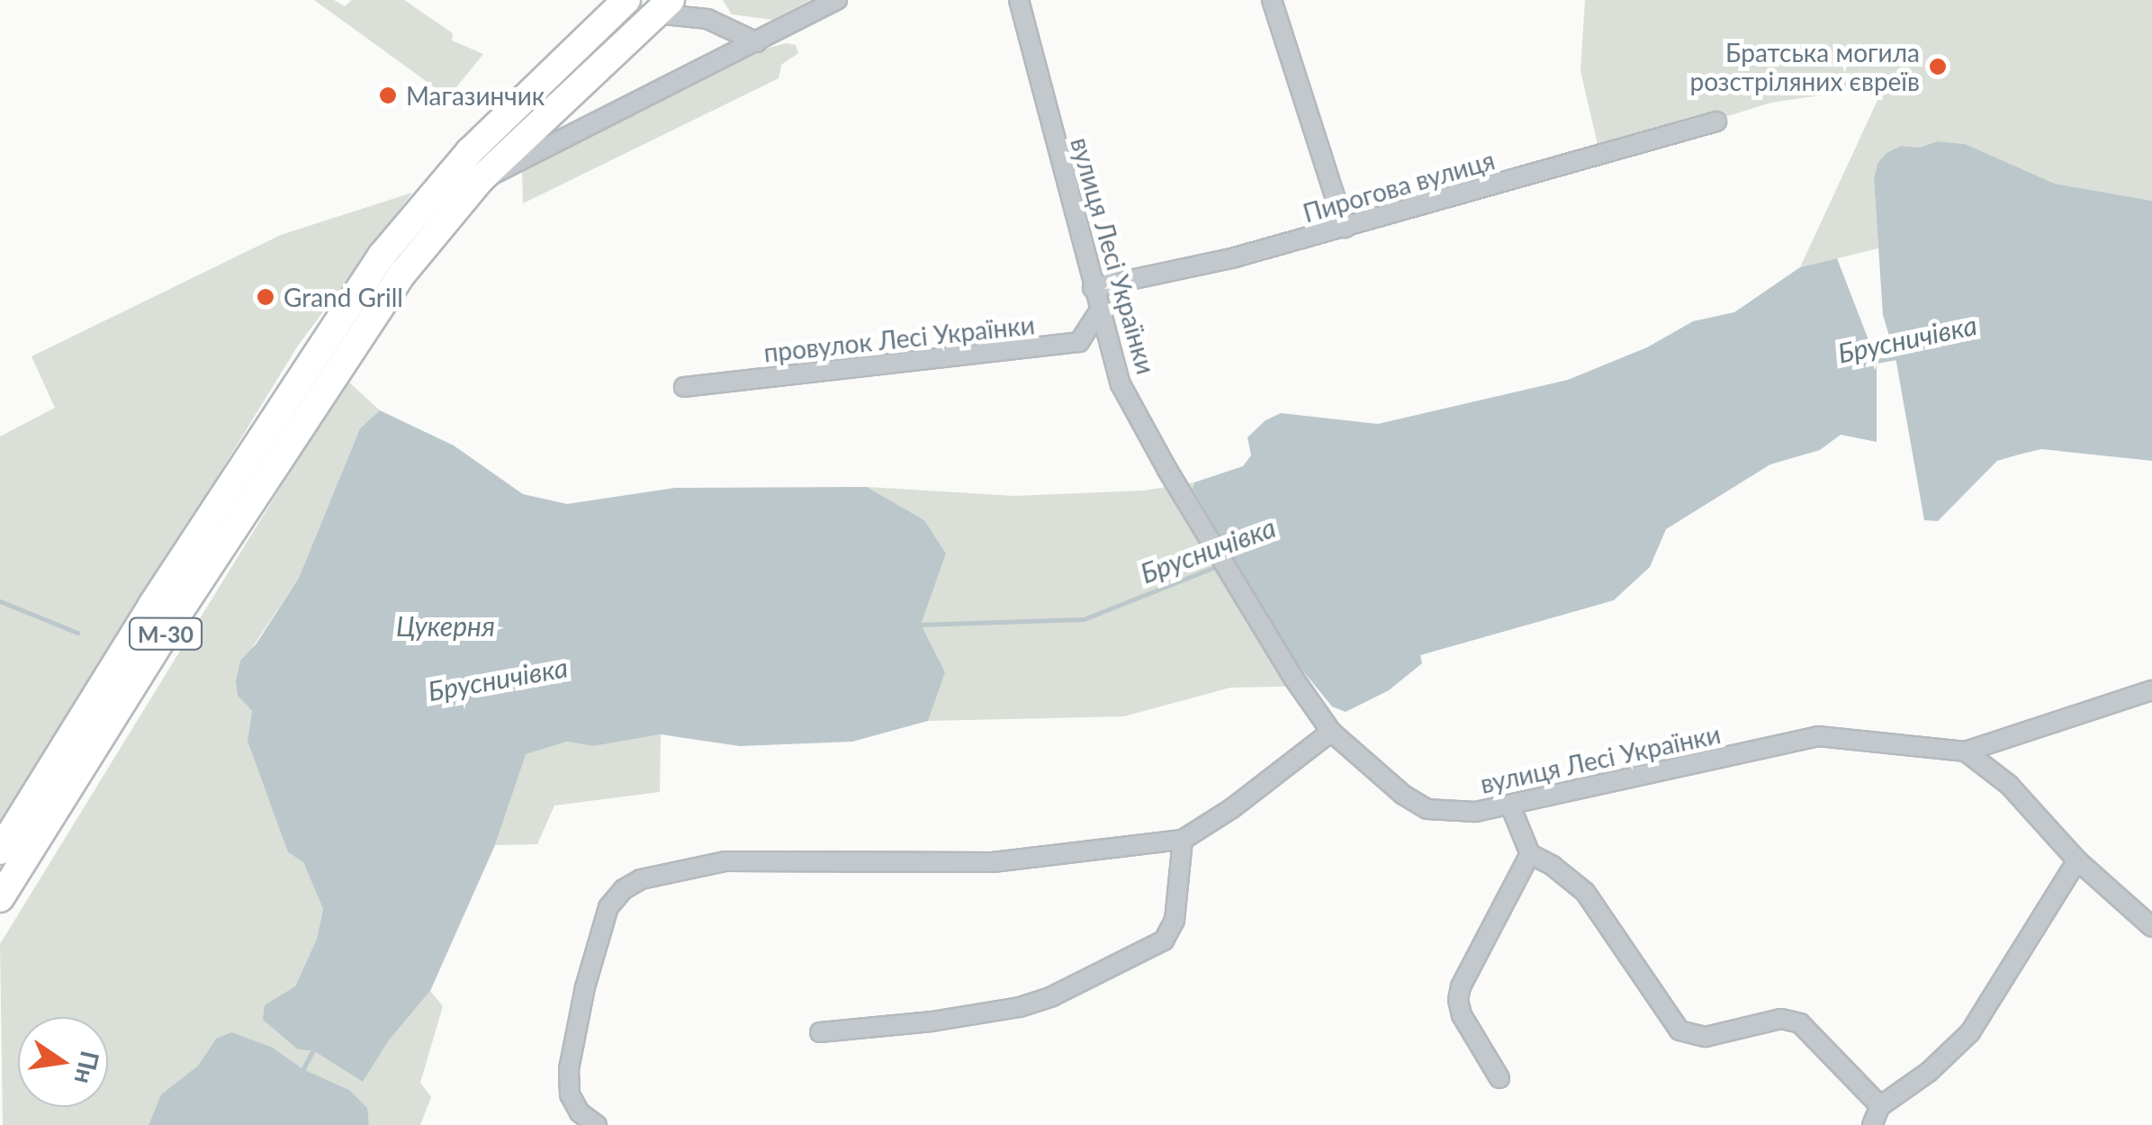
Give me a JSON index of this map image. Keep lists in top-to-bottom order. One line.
{"streets":{"highway":["М-30"],"street":["Пирогова вулиця","вулиця Лесі Українки","провулок Лесі Українки"]},"crossings":[["Пирогова вулиця","вулиця Лесі Українки"],["вулиця Лесі Українки","провулок Лесі Українки"]],"water":["Брусничівка","Цукерня"],"places":["Братська могила розстріляних євреїв","Магазинчик","Grand Grill"],"north":"right"}
